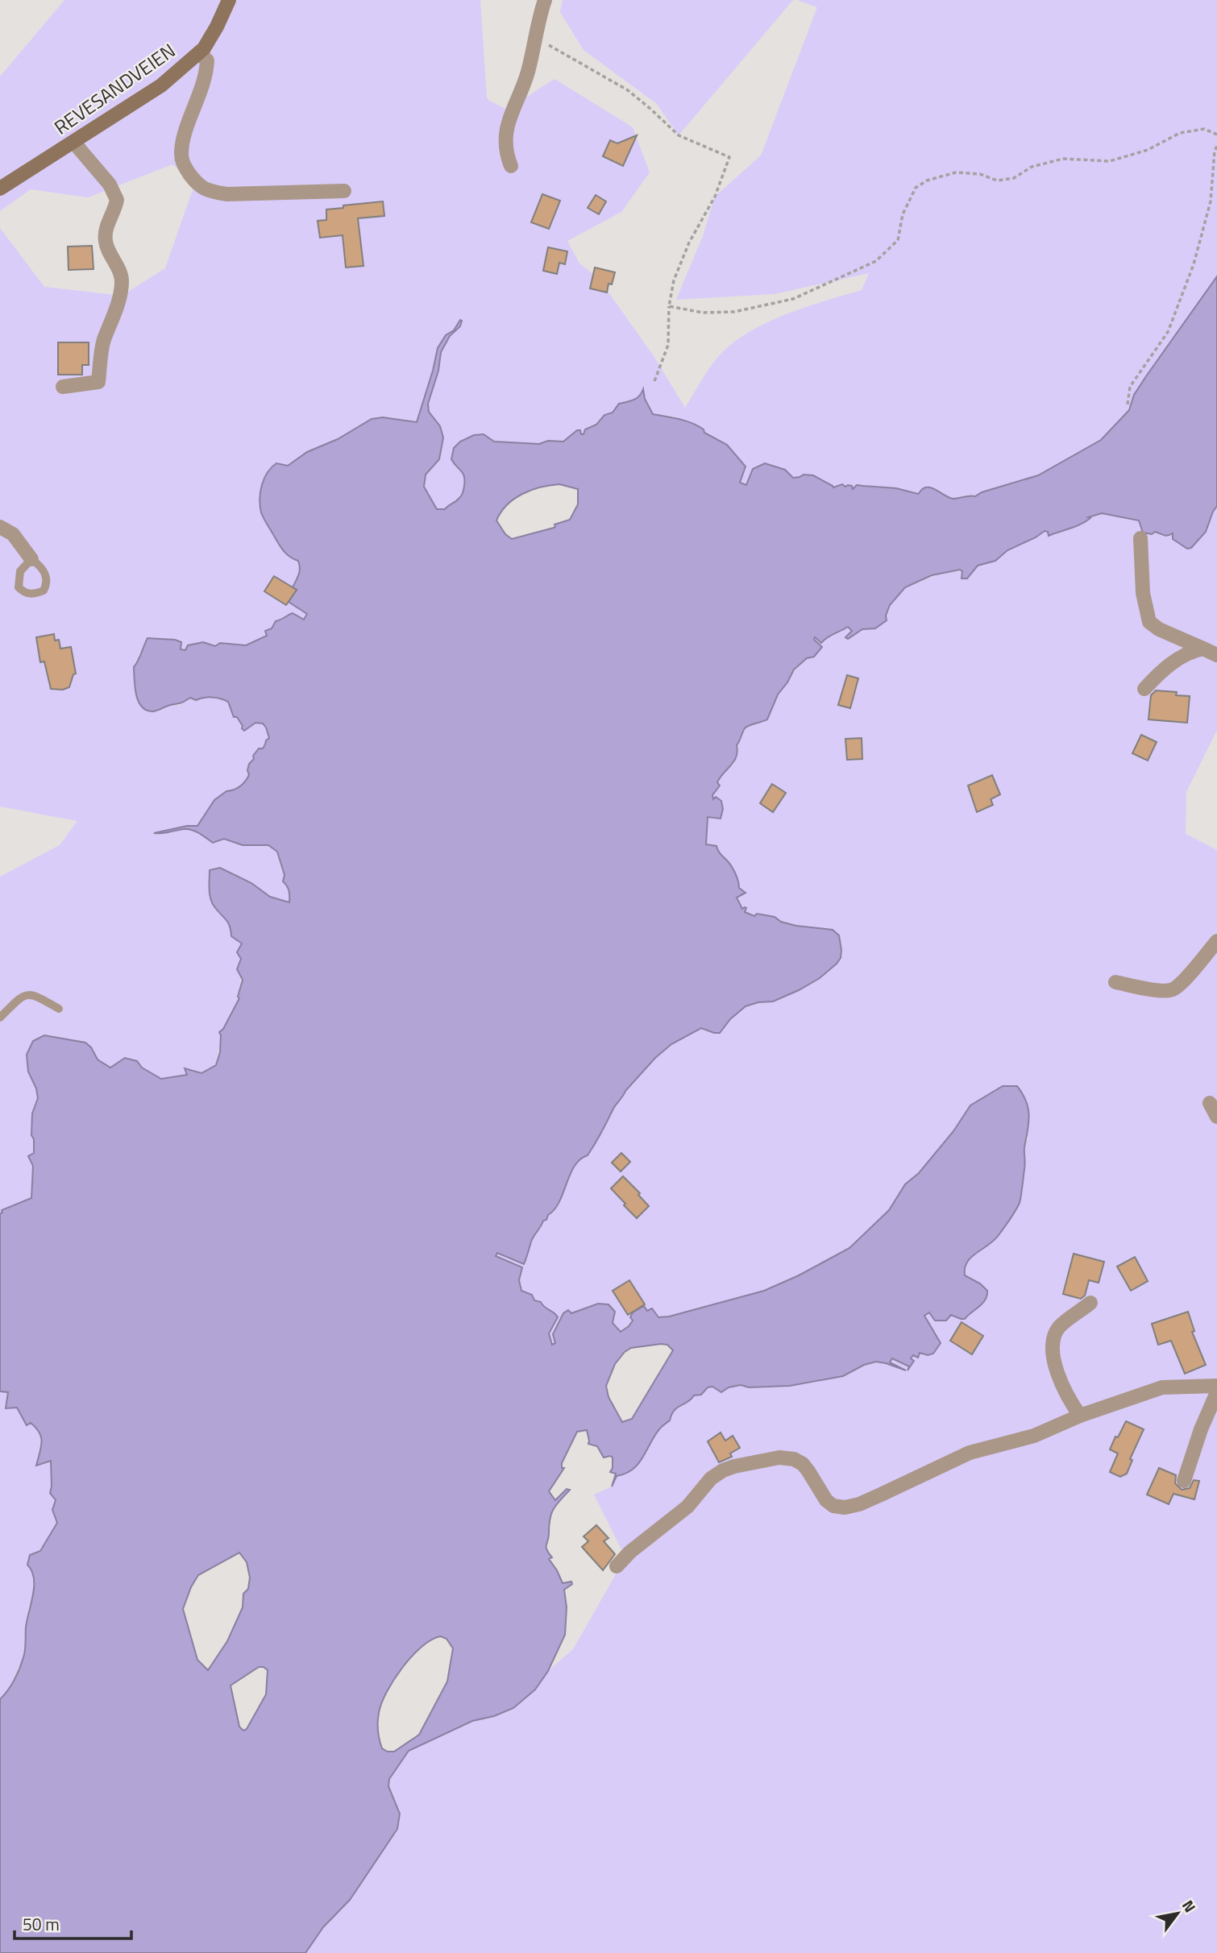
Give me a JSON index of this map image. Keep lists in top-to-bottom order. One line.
{"streets":{"main road":["REVESANDVEIEN"]},"scale_bar":"50 m","north":"top right"}
